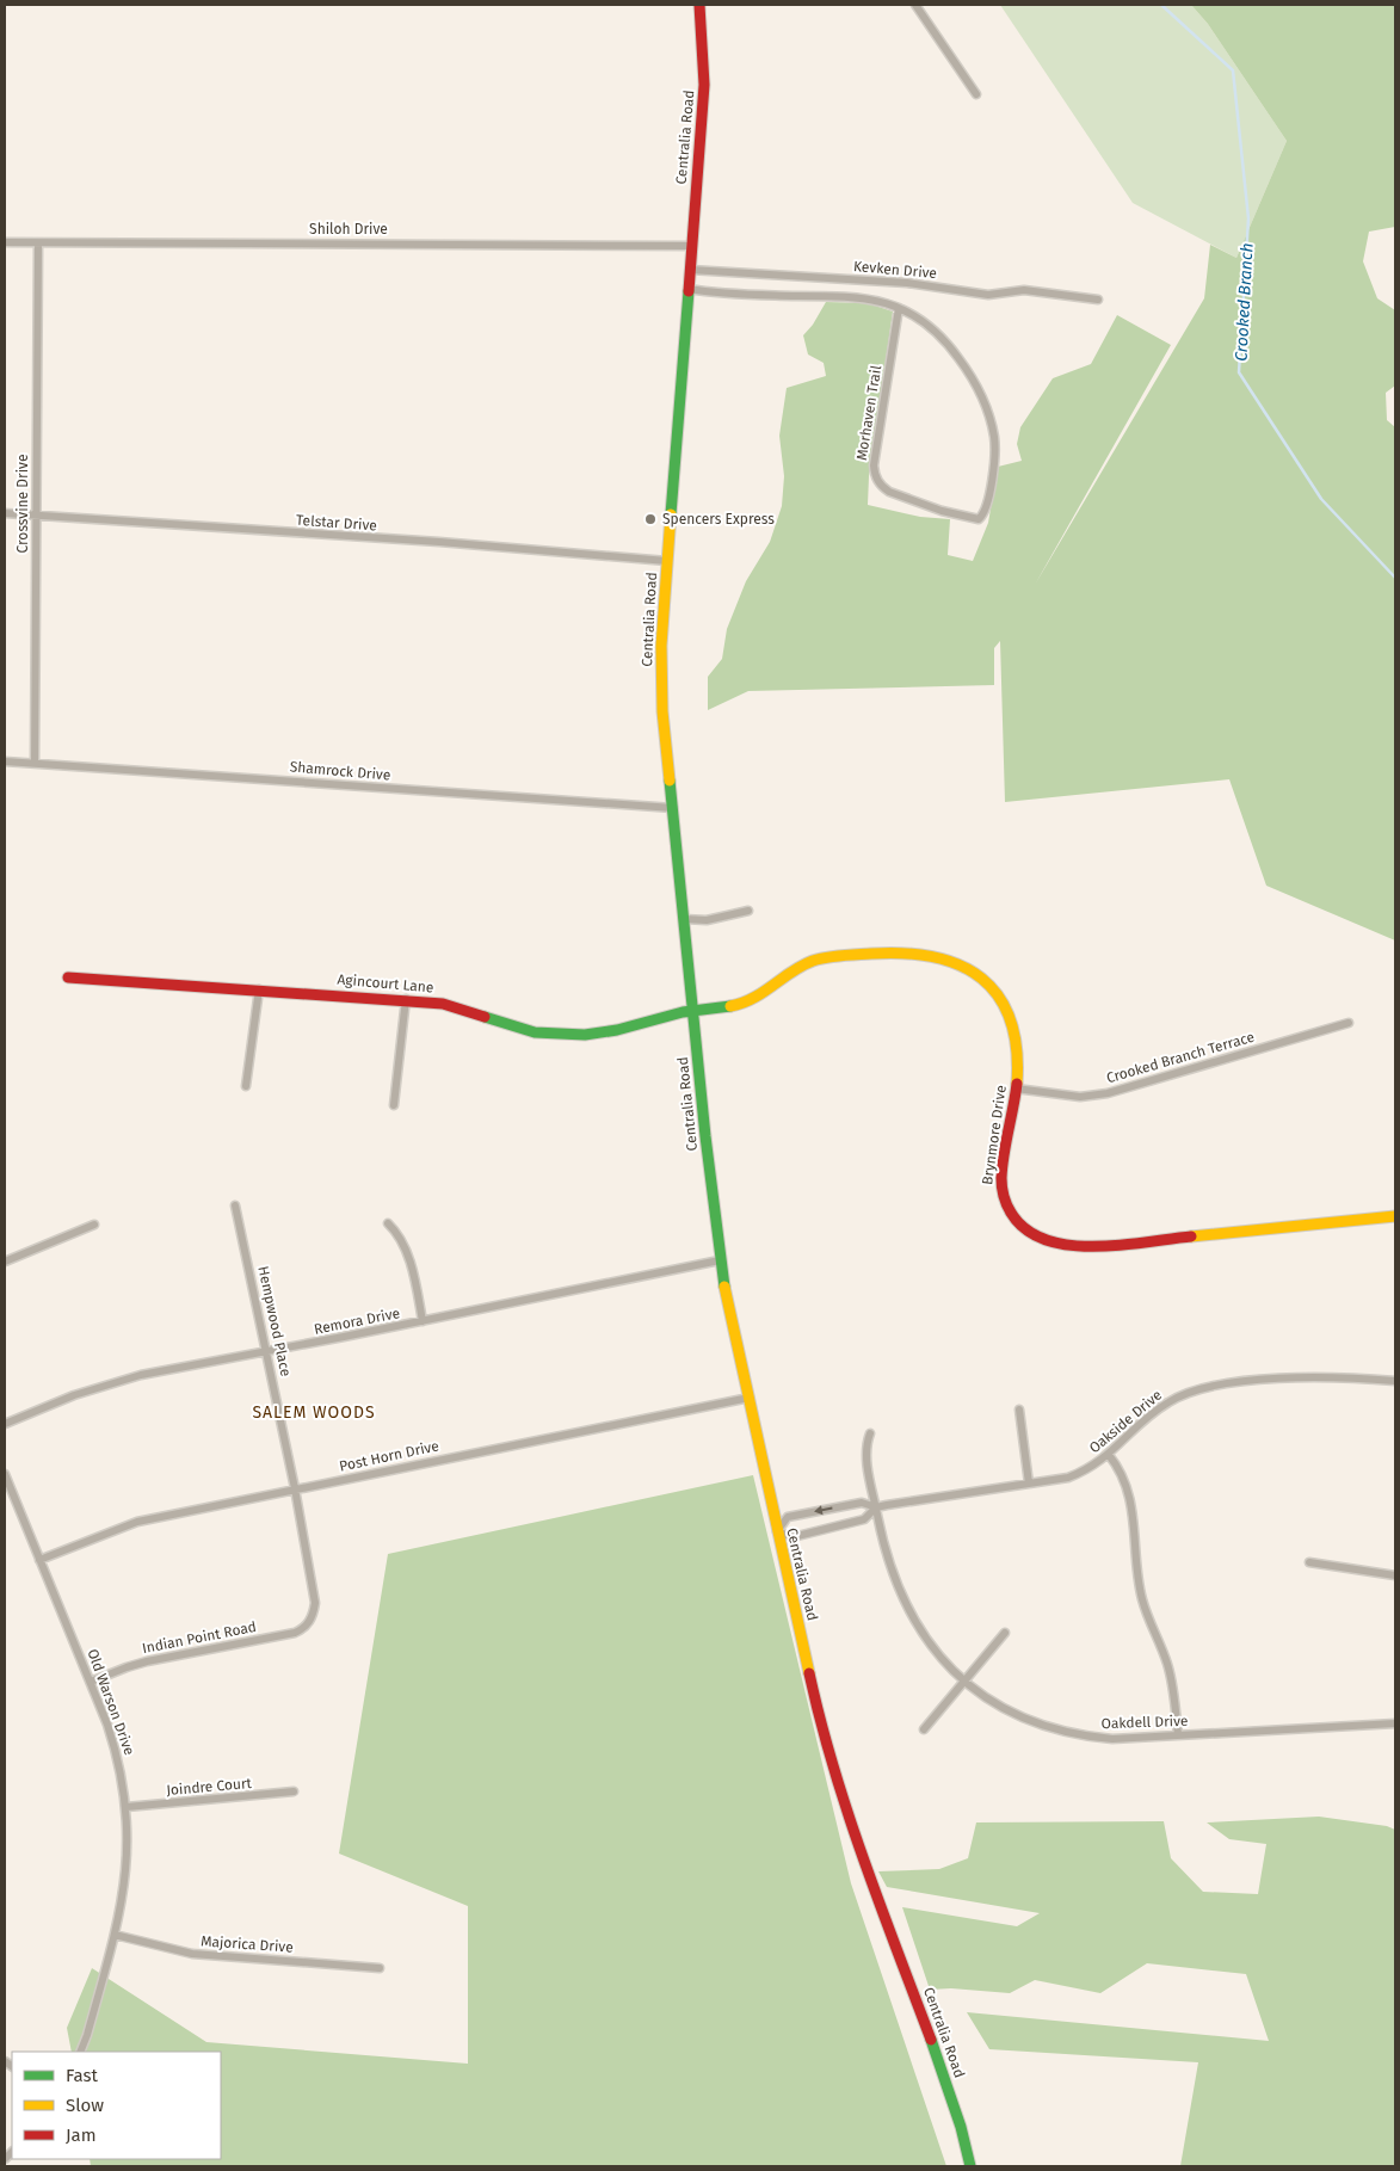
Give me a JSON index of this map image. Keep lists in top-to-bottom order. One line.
{"streets":{"main road":["Centralia Road","Agincourt Lane","Brynmore Drive"],"street":["Shiloh Drive","Kevken Drive","Morhaven Trail","Crossvine Drive","Telstar Drive","Shamrock Drive","Crooked Branch Terrace","Hempwood Place","Remora Drive","Oakside Drive","Post Horn Drive","Indian Point Road","Old Warson Drive","Oakdell Drive","Joindre Court","Majorica Drive"]},"crossings":[["Centralia Road","Shiloh Drive"],["Centralia Road","Kevken Drive"],["Centralia Road","Morhaven Trail"],["Centralia Road","Telstar Drive"],["Centralia Road","Shamrock Drive"],["Centralia Road","Agincourt Lane"],["Centralia Road","Brynmore Drive"],["Centralia Road","Remora Drive"],["Centralia Road","Oakside Drive"],["Centralia Road","Post Horn Drive"],["Shiloh Drive","Crossvine Drive"],["Crossvine Drive","Telstar Drive"],["Crossvine Drive","Shamrock Drive"],["Agincourt Lane","Brynmore Drive"],["Crooked Branch Terrace","Brynmore Drive"],["Hempwood Place","Remora Drive"],["Hempwood Place","Post Horn Drive"],["Hempwood Place","Indian Point Road"],["Oakside Drive","Oakdell Drive"],["Post Horn Drive","Old Warson Drive"],["Indian Point Road","Old Warson Drive"],["Old Warson Drive","Joindre Court"],["Old Warson Drive","Majorica Drive"]],"districts":["SALEM WOODS"],"water":["Crooked Branch"],"places":["Spencers Express"],"legend":["Fast","Slow","Jam"]}
